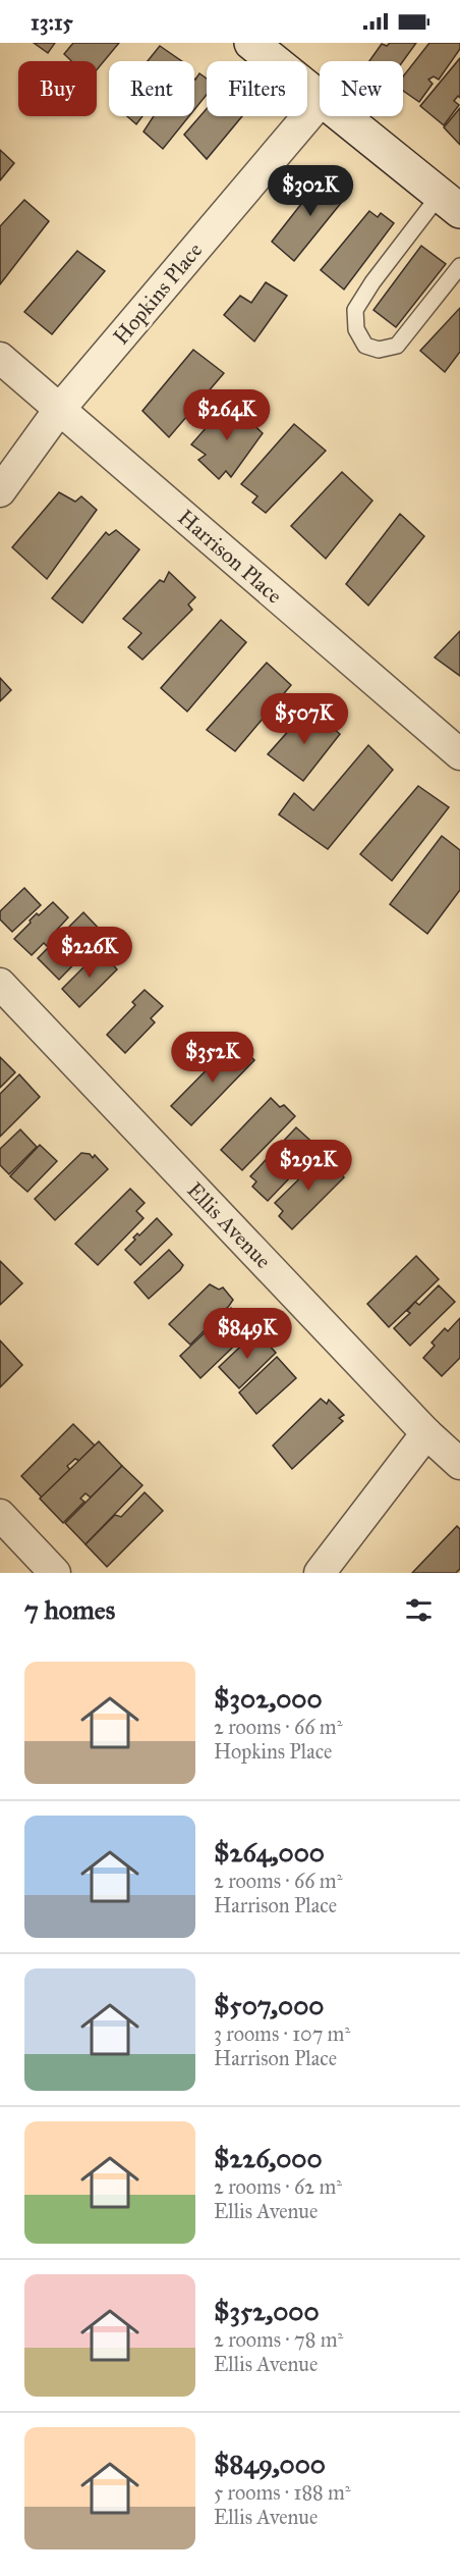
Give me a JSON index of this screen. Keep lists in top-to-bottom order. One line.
{"streets":{"street":["Hopkins Place","Harrison Place","Ellis Avenue"]},"crossings":[["Hopkins Place","Harrison Place"]],"page":{"status":"13:15","chip":["Buy","Rent","Filters","New"],"price":["$302K","$264K","$507K","$226K","$352K","$292K","$849K"],"heading":"7 homes","list":[{"name":"$302,000","note":"2 rooms · 66 m² · Hopkins Place"},{"name":"$264,000","note":"2 rooms · 66 m² · Harrison Place"},{"name":"$507,000","note":"3 rooms · 107 m² · Harrison Place"},{"name":"$226,000","note":"2 rooms · 62 m² · Ellis Avenue"},{"name":"$352,000","note":"2 rooms · 78 m² · Ellis Avenue"},{"name":"$849,000","note":"5 rooms · 188 m² · Ellis Avenue"}]}}
